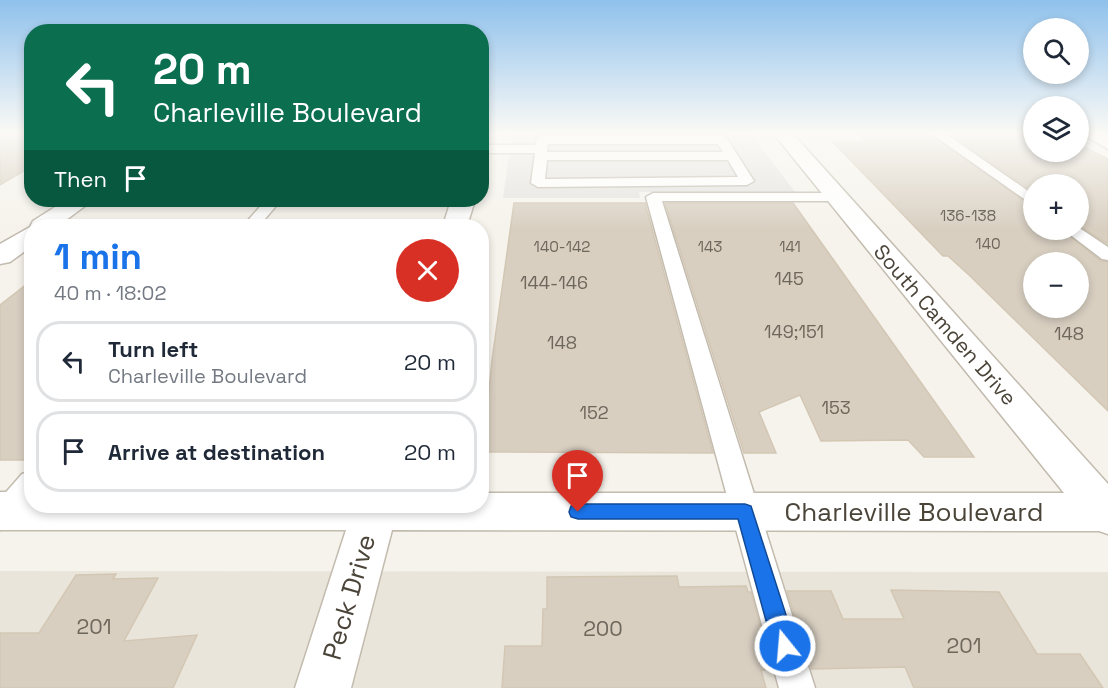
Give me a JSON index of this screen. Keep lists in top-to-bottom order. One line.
{"streets":{"street":["South Camden Drive","Charleville Boulevard","Peck Drive"]},"crossings":[["South Camden Drive","Charleville Boulevard"]],"house_numbers":["136-138","140","140-142","143","141","145","144-146","149;151","148","148","153","152","201","200","201"],"page":{"map_buttons":["+","−"],"turn":["20 m","Charleville Boulevard"],"then":"Then","heading":["1 min","40 m · 18:02"],"list":[{"name":"Turn left","note":"Charleville Boulevard","value":"20 m"},{"name":"Arrive at destination","value":"20 m"}]}}
